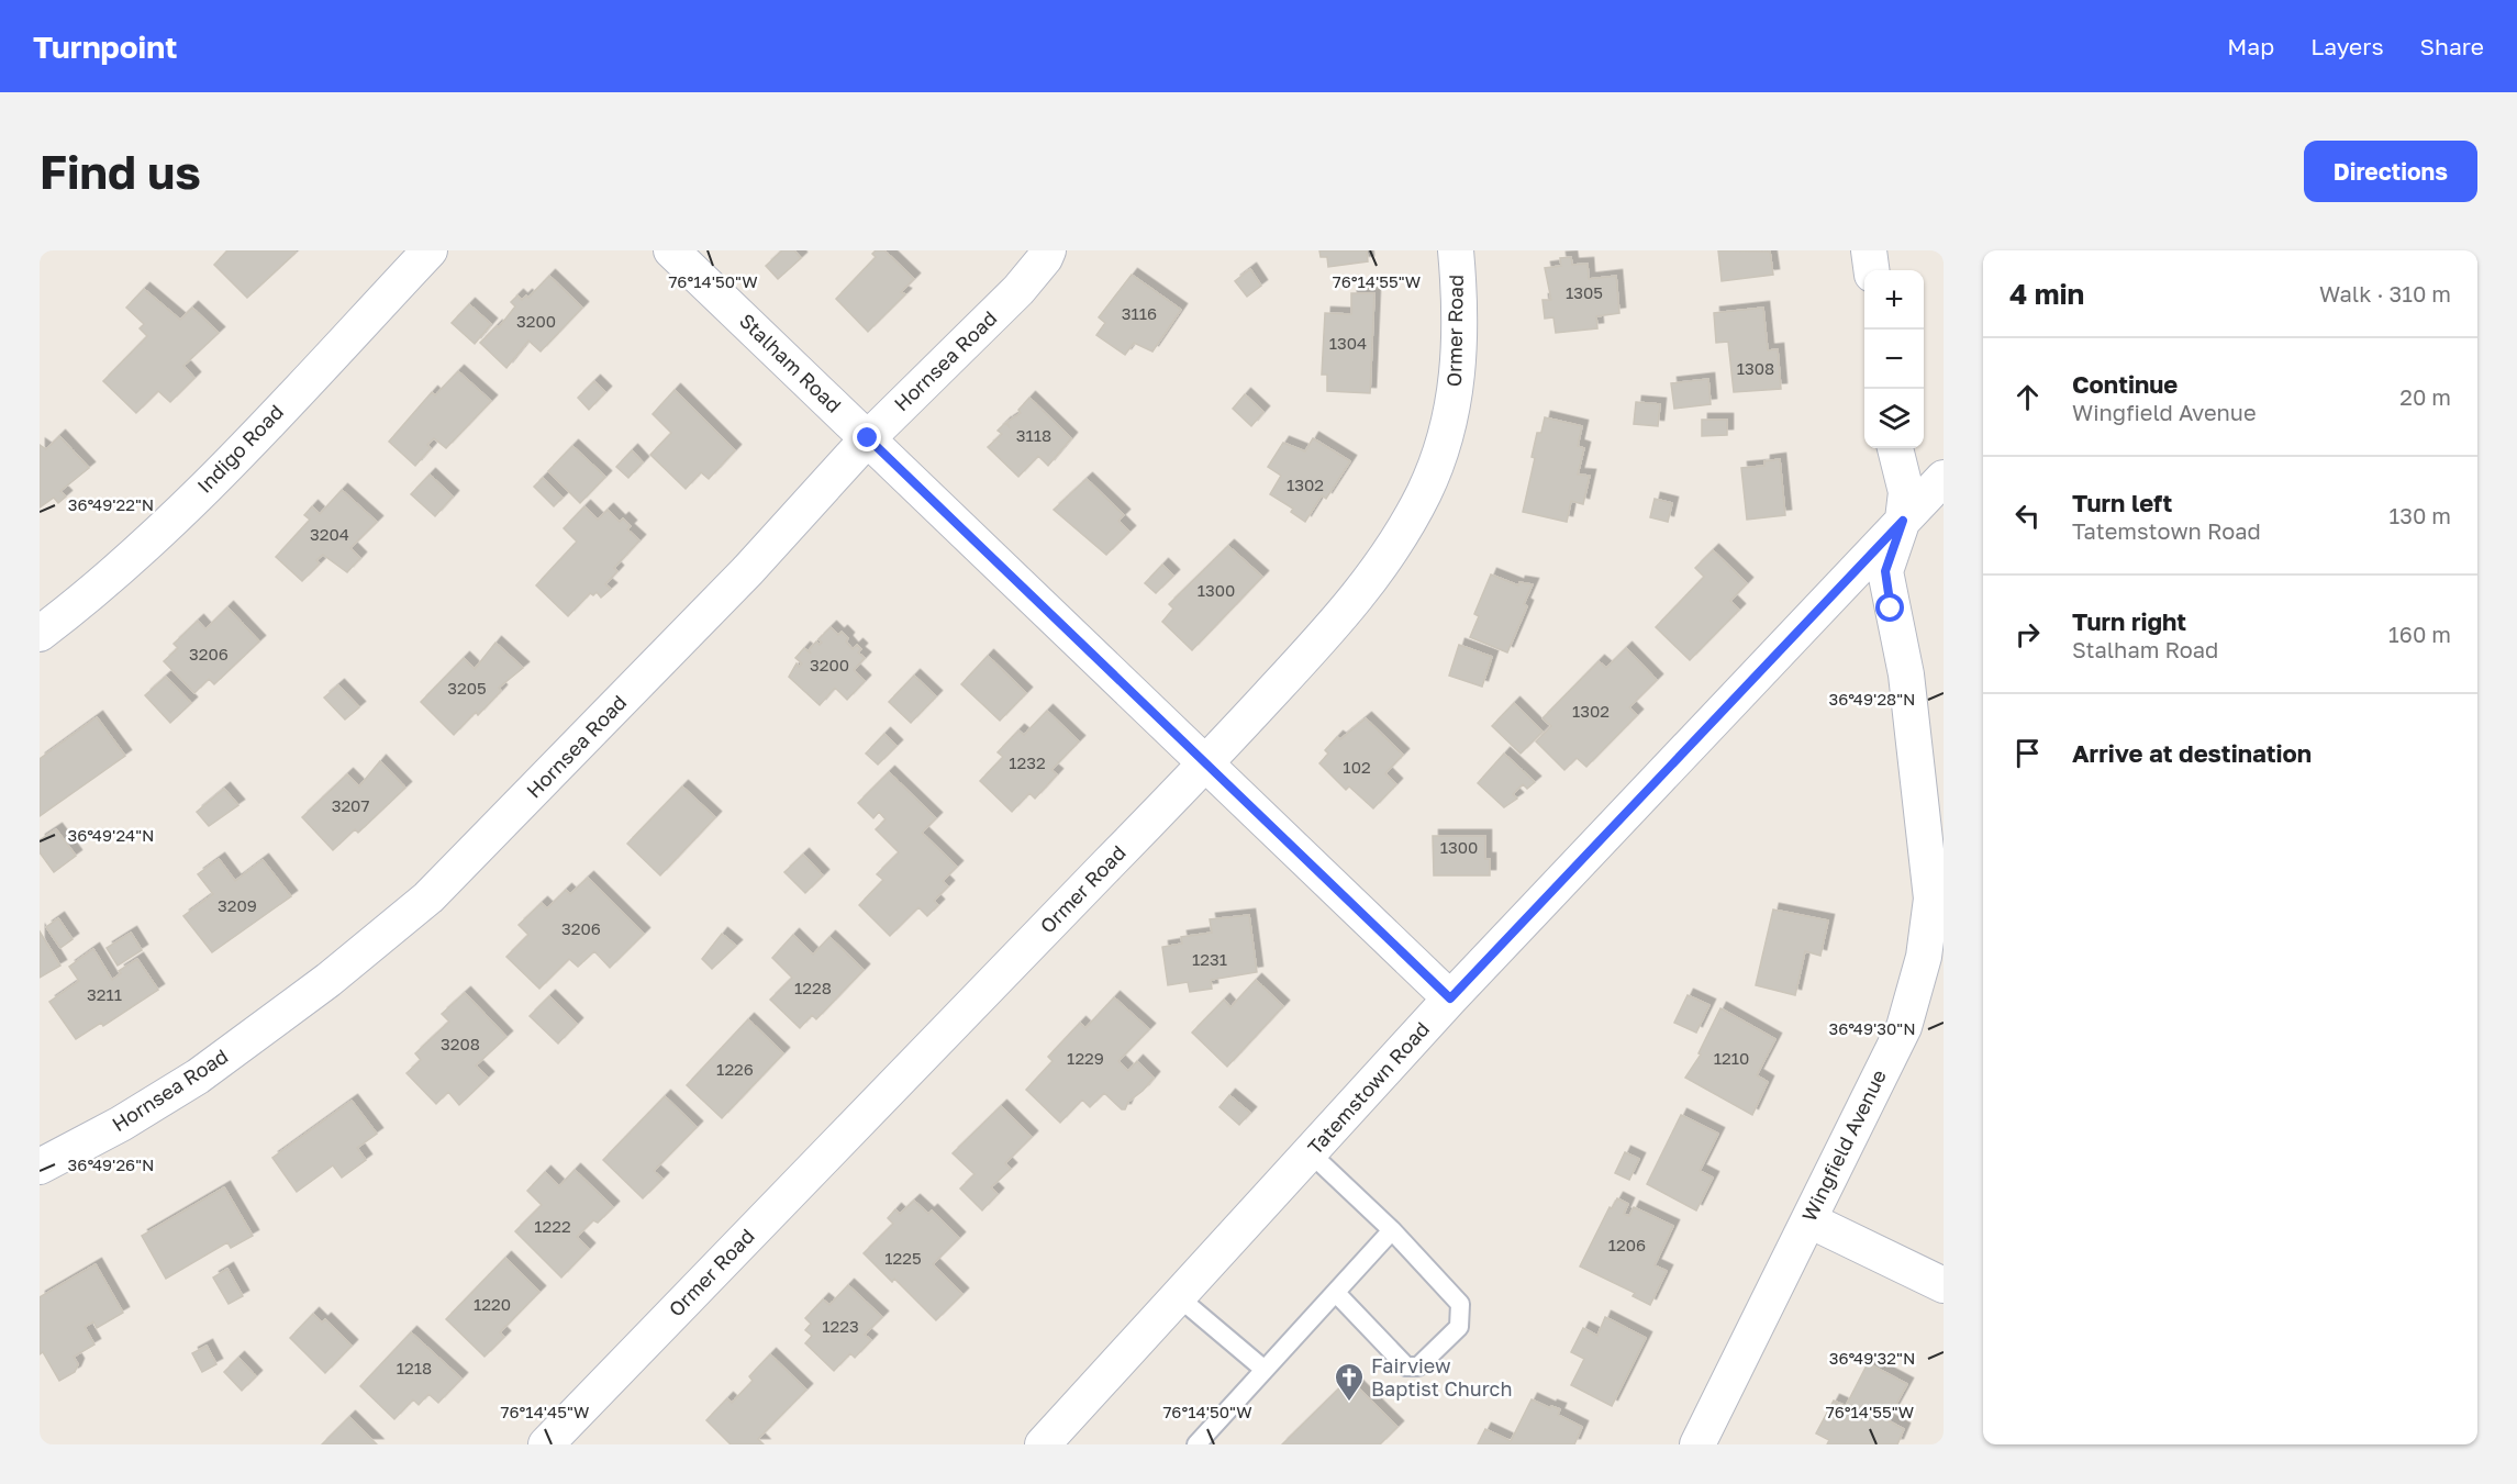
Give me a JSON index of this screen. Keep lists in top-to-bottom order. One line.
{"streets":{"street":["Ormer Road","Hornsea Road","Stalham Road","Indigo Road","Tatemstown Road","Wingfield Avenue"]},"crossings":[["Ormer Road","Stalham Road"],["Hornsea Road","Stalham Road"],["Stalham Road","Tatemstown Road"],["Tatemstown Road","Wingfield Avenue"]],"places":{"church":["Fairview Baptist Church"]},"house_numbers":["1305","3116","3200","1304","1308","3118","1302","3204","1300","3206","3200","3205","1302","1232","102","3207","1300","3209","3206","1231","1228","3211","3208","1229","1210","1226","1222","1206","1225","1220","1223","1218"],"page":{"header":"Turnpoint","nav":["Map","Layers","Share"],"buttons":"Directions","title":"Find us","heading":["4 min","Walk · 310 m"],"map_buttons":["+","−"],"list":[["Continue","Wingfield Avenue","20 m"],["Turn left","Tatemstown Road","130 m"],["Turn right","Stalham Road","160 m"],"Arrive at destination"]},"coordinates":["76°14'50\"W","76°14'55\"W","36°49'22\"N","36°49'28\"N","36°49'24\"N","36°49'30\"N","36°49'26\"N","36°49'32\"N","76°14'45\"W"]}
